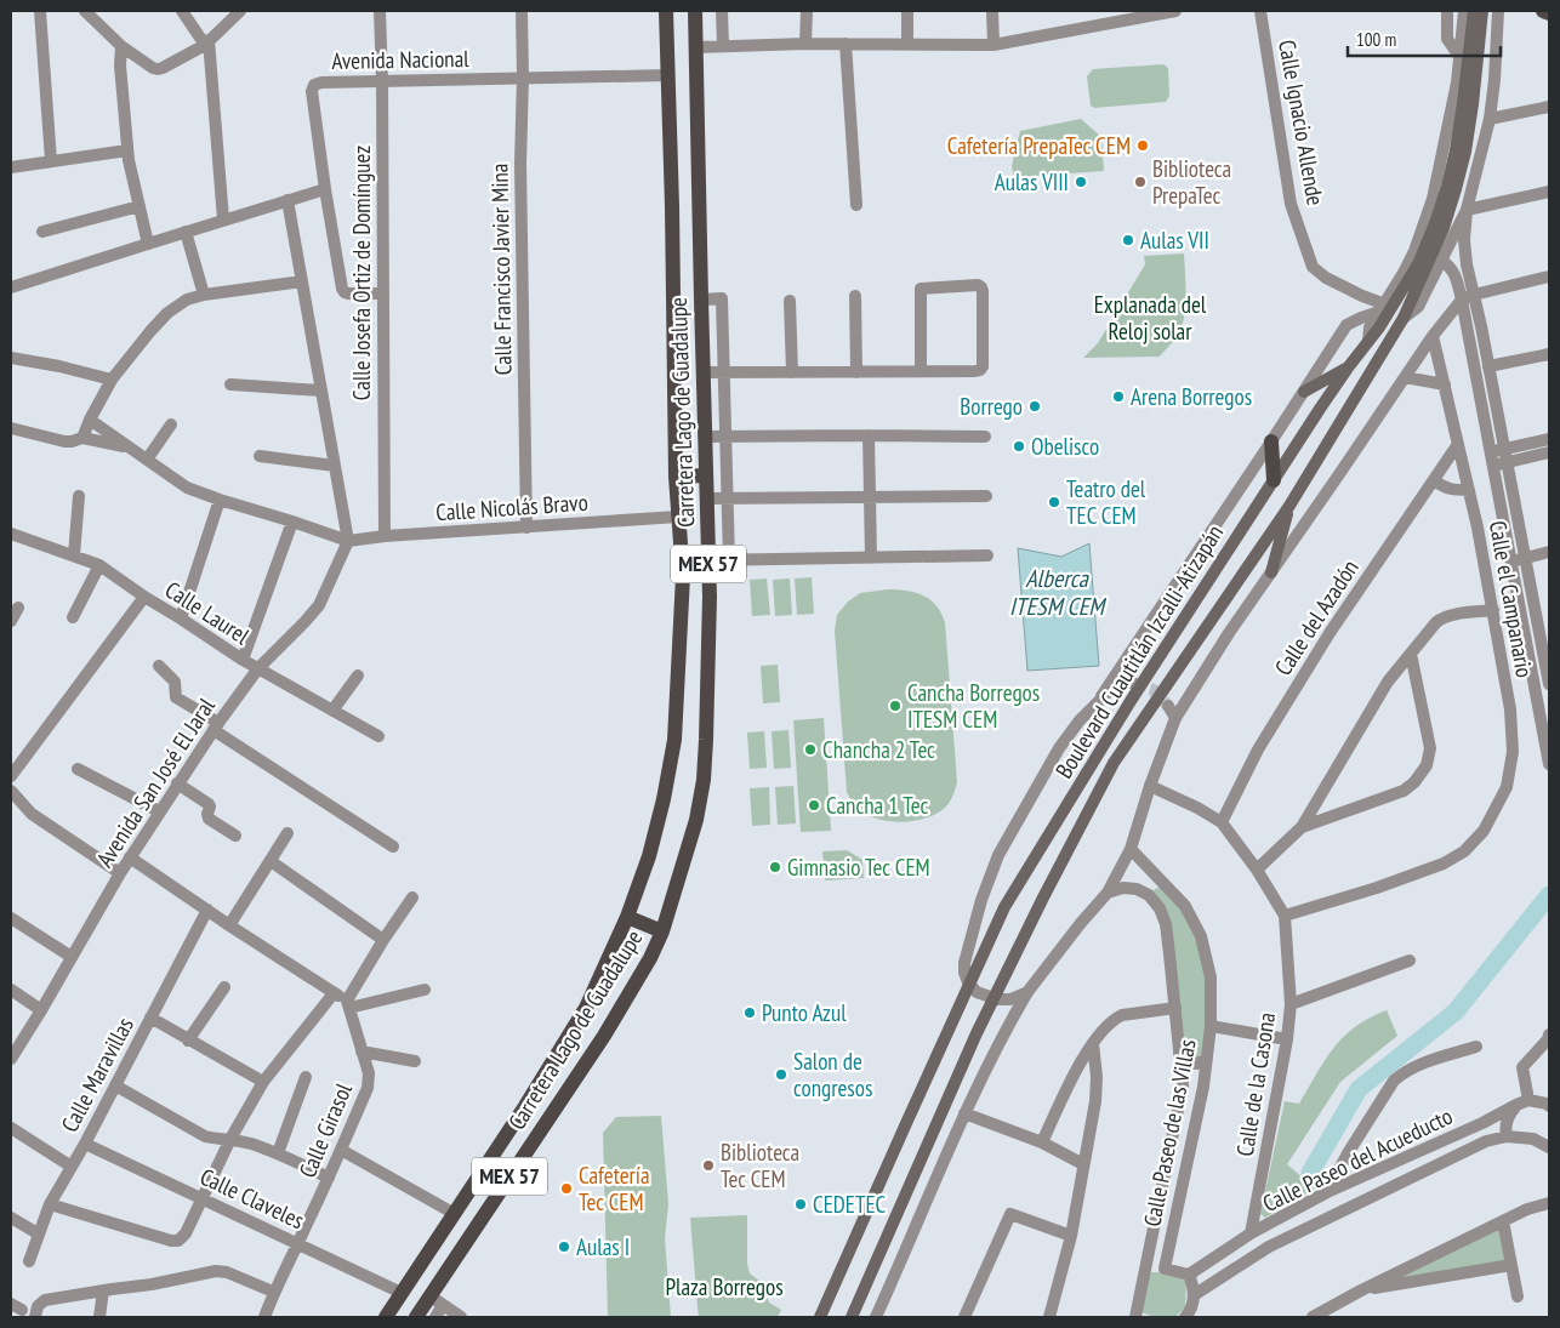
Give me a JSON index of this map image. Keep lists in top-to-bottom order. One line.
{"streets":{"main road":["Carretera Lago de Guadalupe","MEX 57","Boulevard Cuautitlán Izcalli-Atizapán"],"street":["Avenida Nacional","Calle Ignacio Allende","Calle Francisco Javier Mina","Calle Josefa Ortiz de Domínguez","Calle Nicolás Bravo","Calle el Campanario","Calle Laurel","Calle del Azadón","Avenida San José El Jaral","Calle Maravillas","Calle de la Casona","Calle Girasol","Calle Paseo de las Villas","Calle Paseo del Acueducto","Calle Claveles"]},"crossings":[["Avenida Nacional","Calle Francisco Javier Mina"],["Avenida Nacional","Calle Josefa Ortiz de Domínguez"],["Avenida Nacional","Carretera Lago de Guadalupe"],["Calle Francisco Javier Mina","Calle Nicolás Bravo"],["Calle Josefa Ortiz de Domínguez","Calle Nicolás Bravo"],["Carretera Lago de Guadalupe","Calle Nicolás Bravo"],["Carretera Lago de Guadalupe","Calle Claveles"],["Calle Nicolás Bravo","Avenida San José El Jaral"],["Calle el Campanario","Calle del Azadón"],["Calle el Campanario","Calle de la Casona"],["Calle Laurel","Avenida San José El Jaral"],["Calle del Azadón","Calle de la Casona"],["Calle Maravillas","Calle Claveles"],["Calle de la Casona","Calle Paseo del Acueducto"],["Calle Girasol","Calle Claveles"]],"water":["Alberca ITESM CEM"],"parks":["Explanada del Reloj solar","Plaza Borregos"],"places":["Cafetería PrepaTec CEM","Aulas VIII","Biblioteca PrepaTec","Aulas VII","Arena Borregos","Borrego","Obelisco","Teatro del TEC CEM","Cancha Borregos ITESM CEM","Chancha 2 Tec","Cancha 1 Tec","Gimnasio Tec CEM","Punto Azul","Salon de congresos","Biblioteca Tec CEM","Cafetería Tec CEM","CEDETEC","Aulas I"],"scale_bar":"100 m"}
